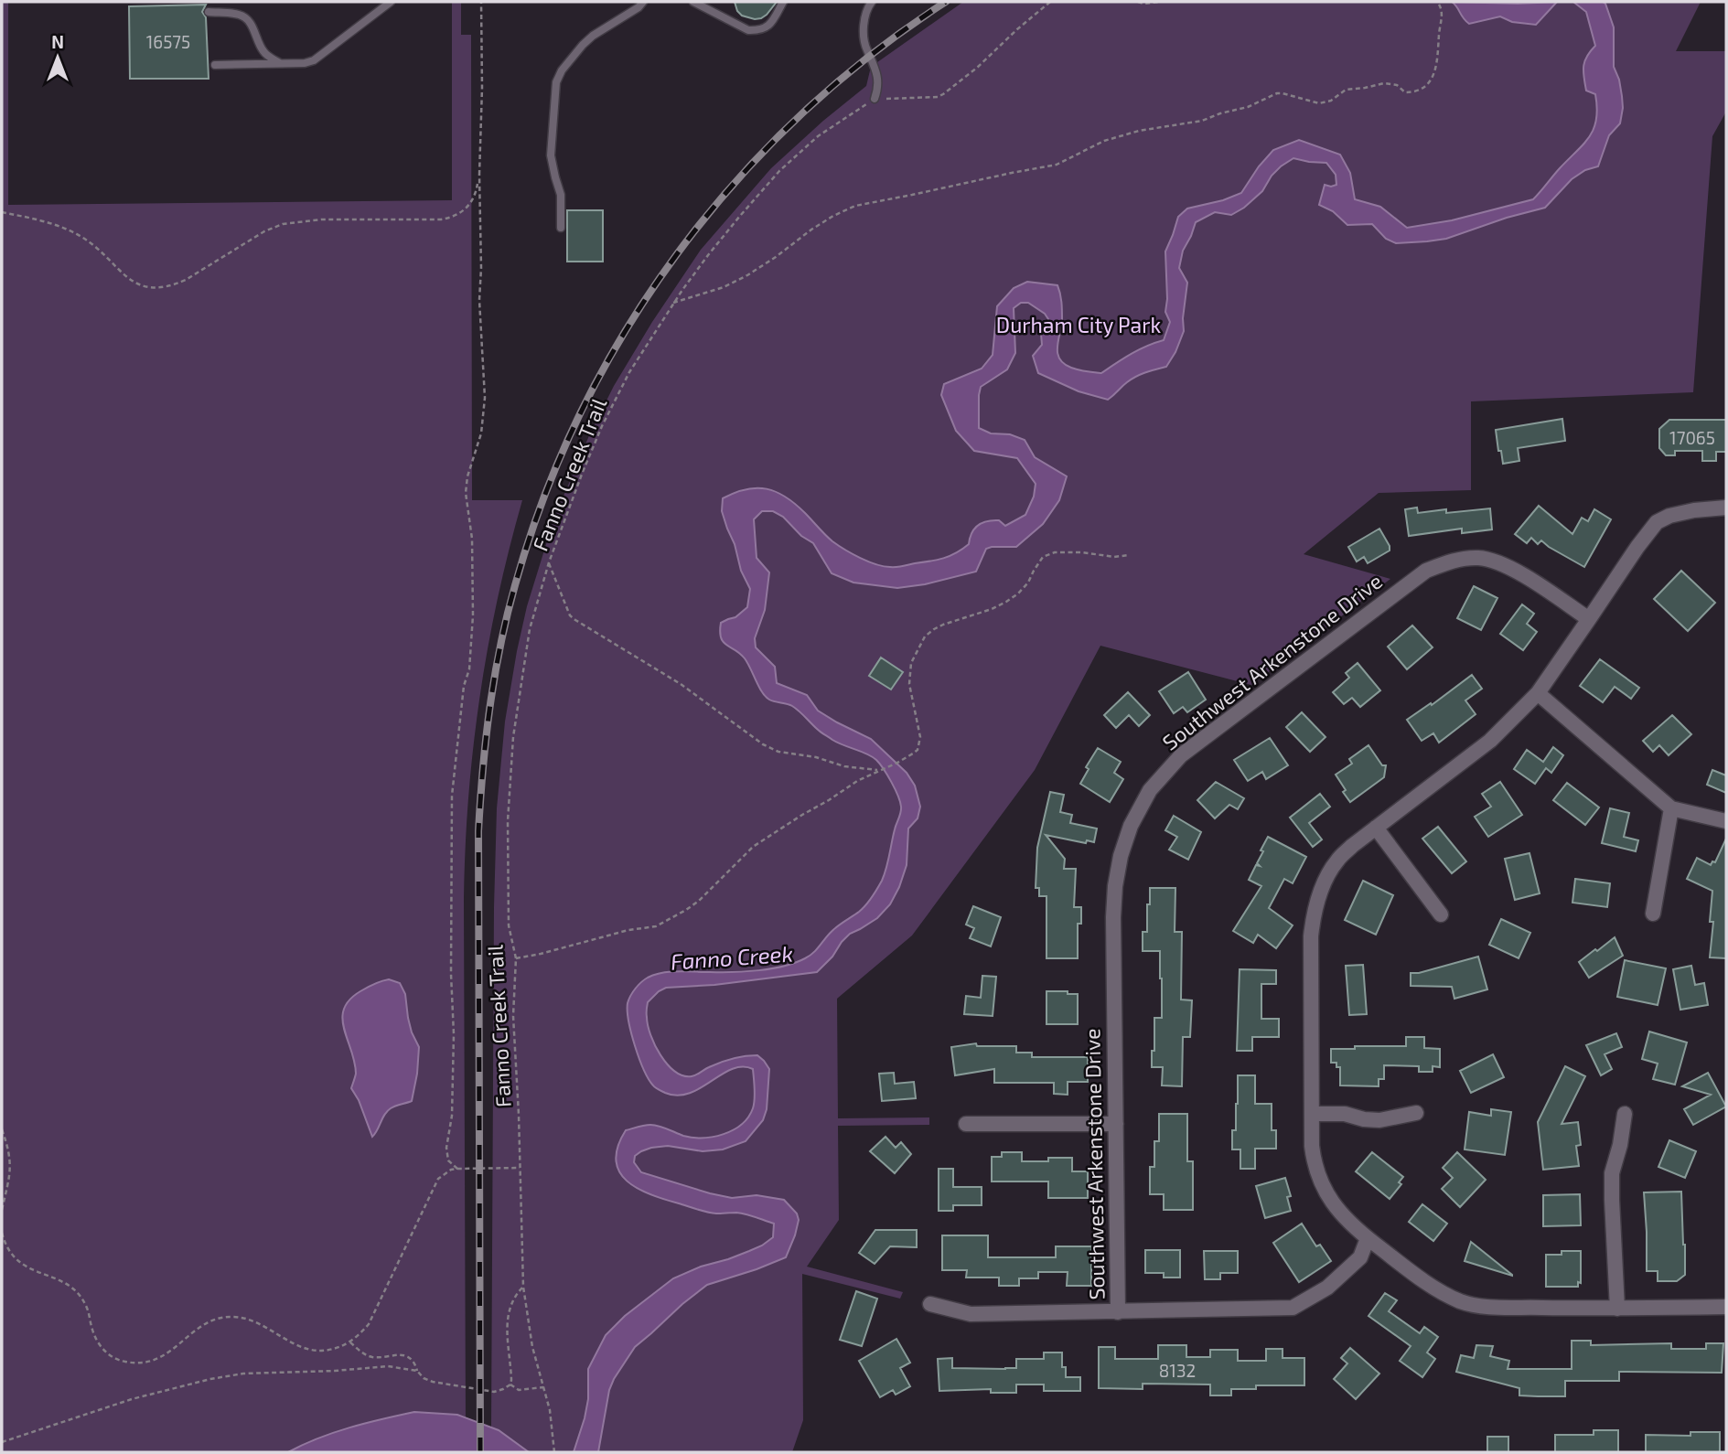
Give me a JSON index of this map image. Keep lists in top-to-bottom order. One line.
{"streets":{"street":["Southwest Arkenstone Drive"],"path":["Fanno Creek Trail"]},"water":["Fanno Creek"],"parks":["Durham City Park"],"house_numbers":["16575","17065","8132"],"north":"top"}
